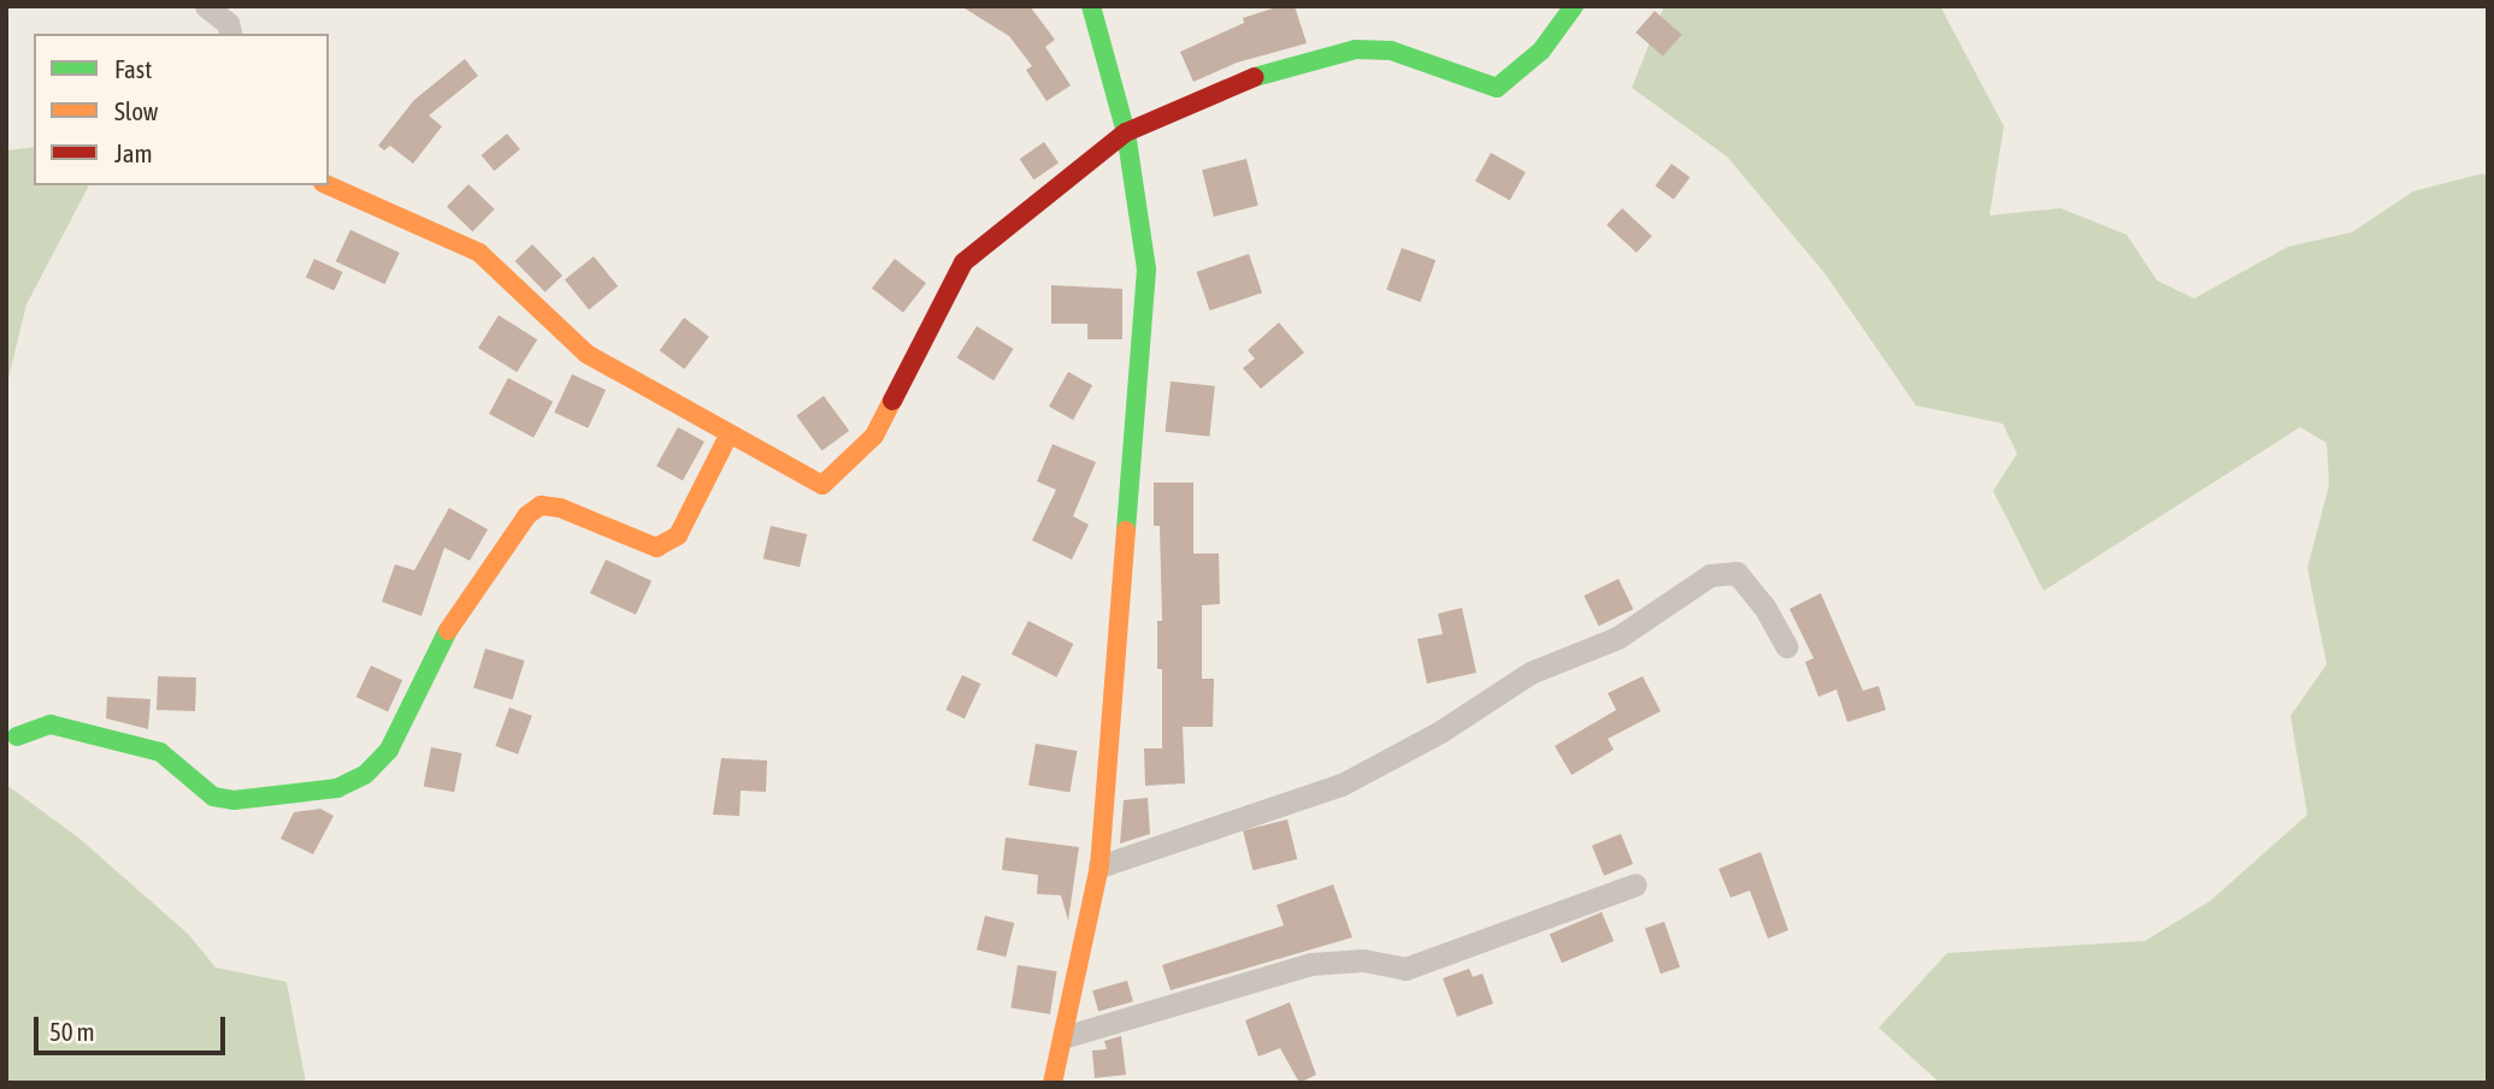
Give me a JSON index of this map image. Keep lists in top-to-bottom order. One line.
{"legend":["Fast","Slow","Jam"],"scale_bar":"50 m"}
